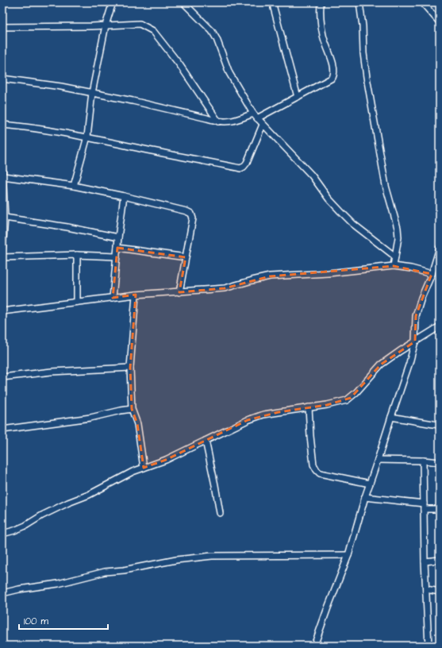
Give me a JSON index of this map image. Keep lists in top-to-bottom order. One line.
{"scale_bar":"100 m"}
